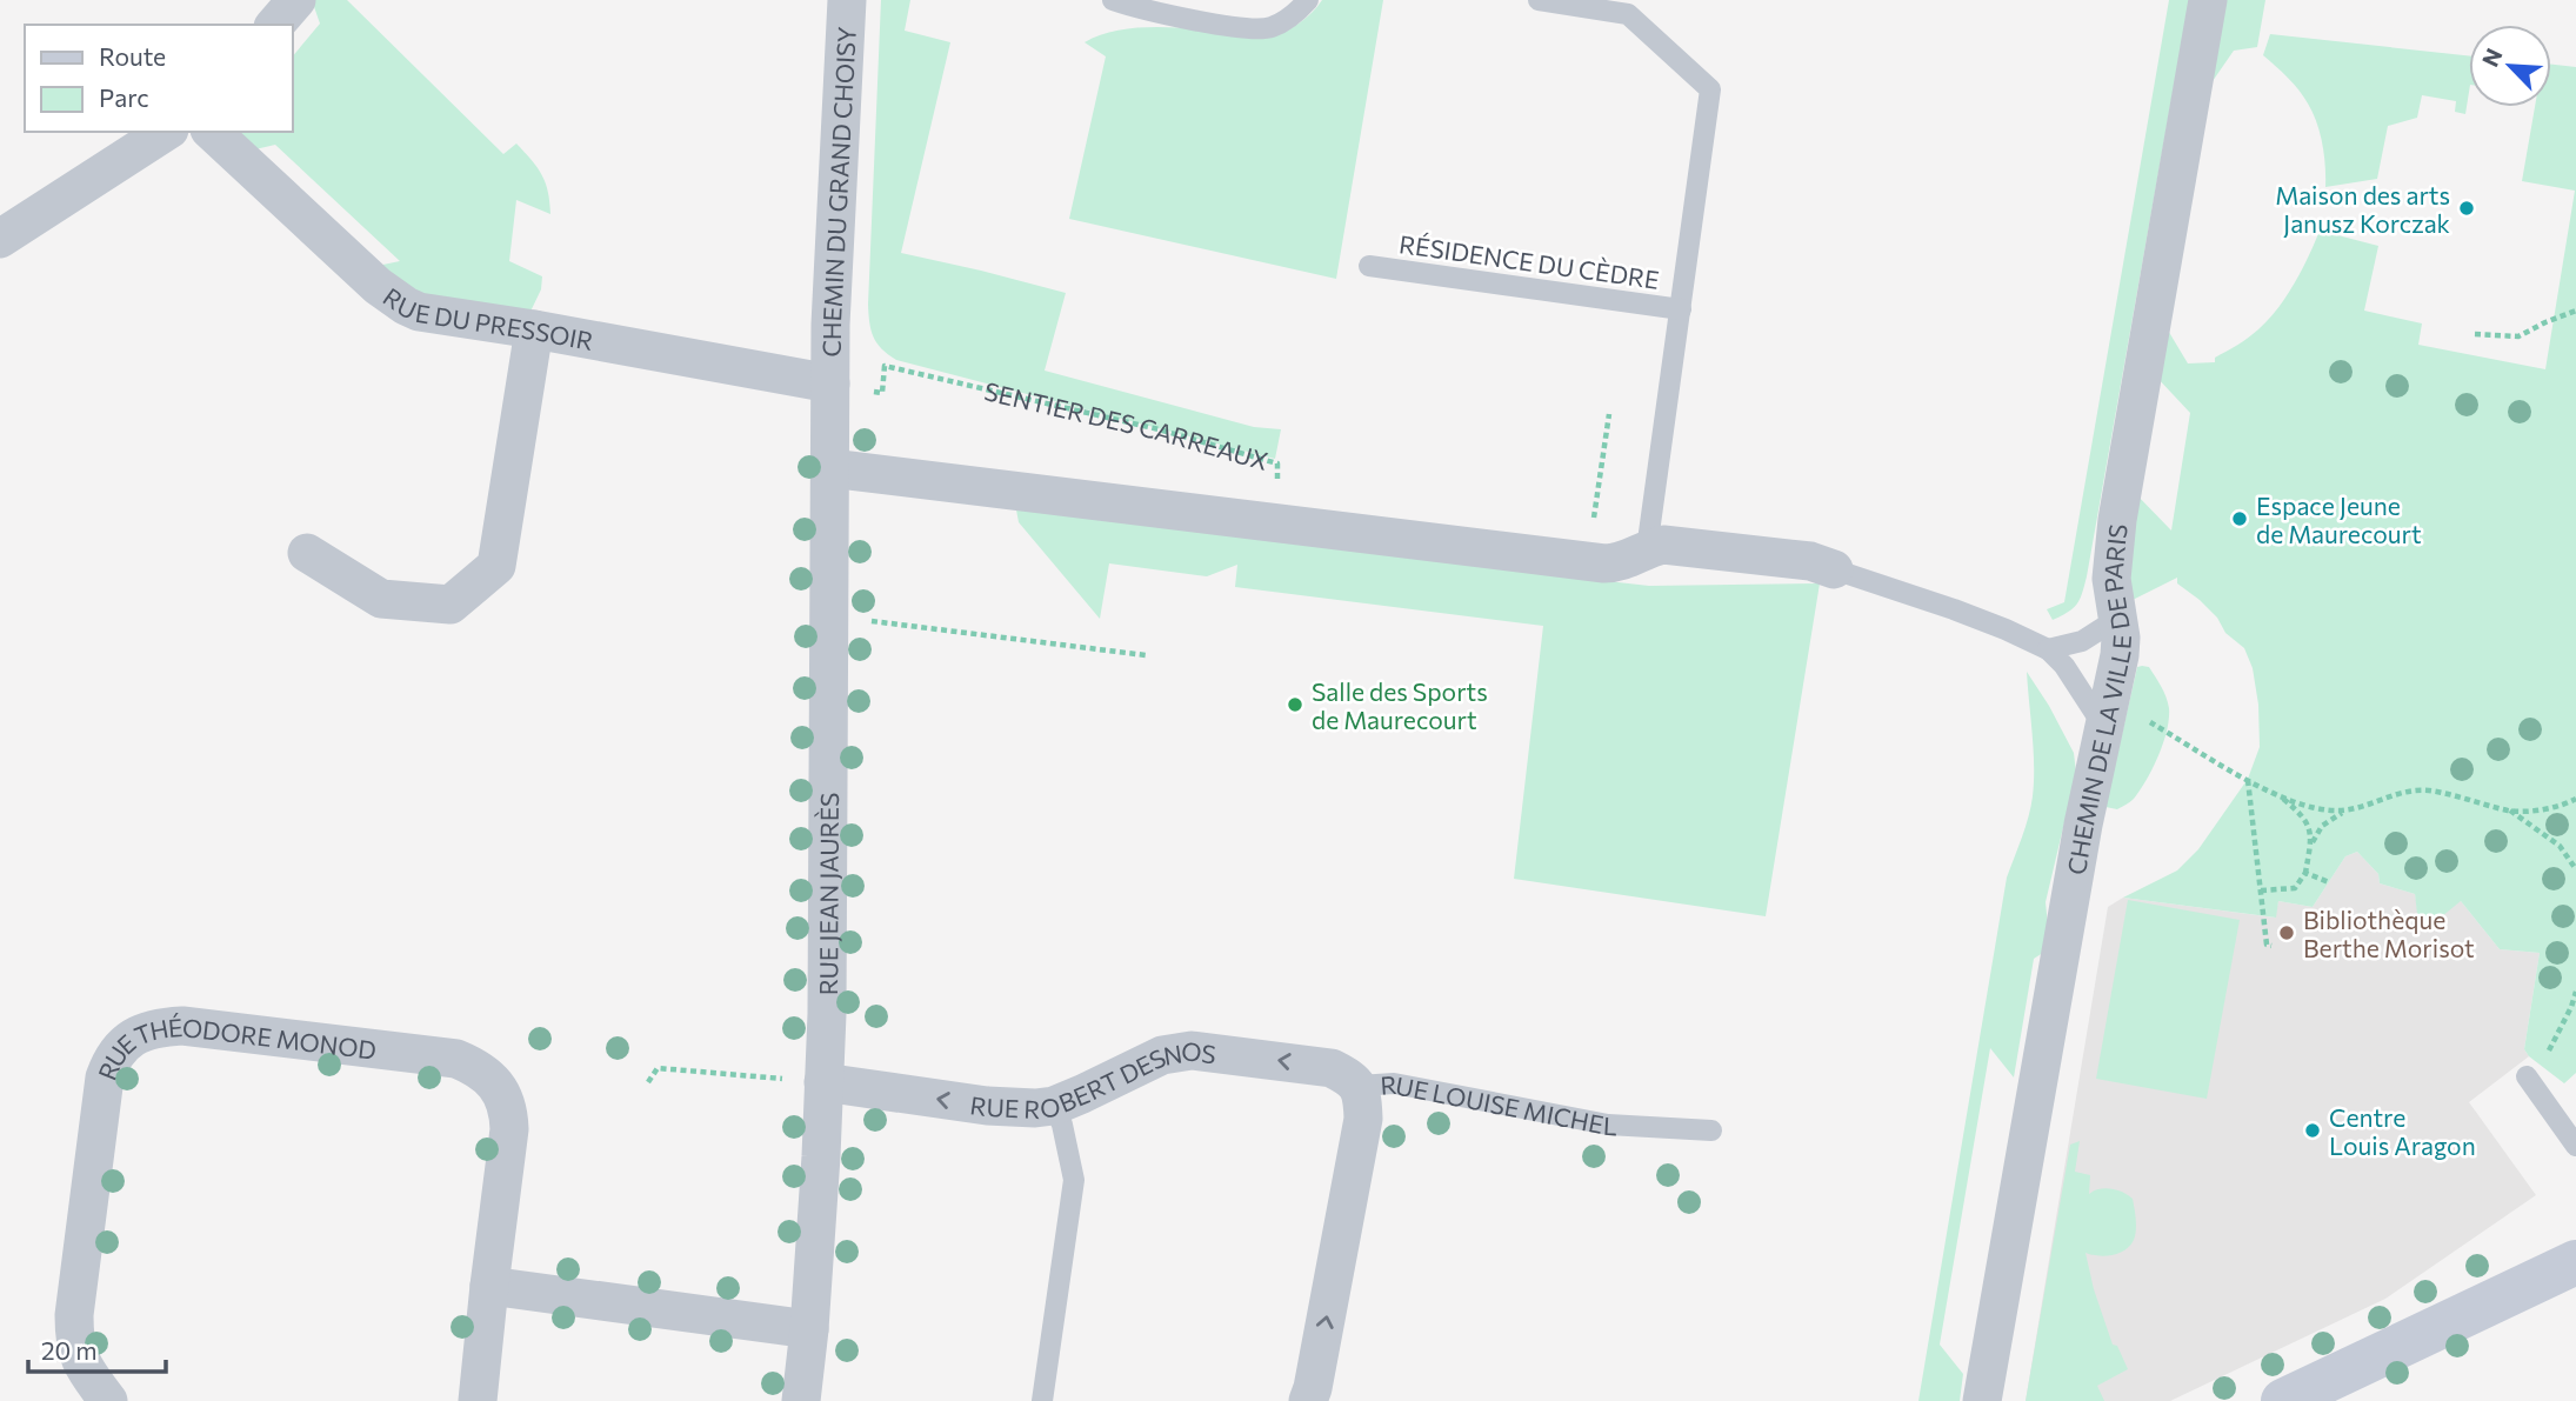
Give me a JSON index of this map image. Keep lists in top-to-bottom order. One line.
{"streets":{"street":["CHEMIN DU GRAND CHOISY","RUE DU PRESSOIR","CHEMIN DE LA VILLE DE PARIS","RUE JEAN JAURÈS","RUE THÉODORE MONOD","RUE ROBERT DESNOS","RUE LOUISE MICHEL"],"lane":["RÉSIDENCE DU CÈDRE"],"path":["SENTIER DES CARREAUX"]},"crossings":[["CHEMIN DU GRAND CHOISY","RUE DU PRESSOIR"],["CHEMIN DU GRAND CHOISY","SENTIER DES CARREAUX"],["CHEMIN DU GRAND CHOISY","RUE JEAN JAURÈS"],["RUE DU PRESSOIR","SENTIER DES CARREAUX"],["RUE DU PRESSOIR","RUE JEAN JAURÈS"],["SENTIER DES CARREAUX","RUE JEAN JAURÈS"],["RUE JEAN JAURÈS","RUE ROBERT DESNOS"],["RUE ROBERT DESNOS","RUE LOUISE MICHEL"]],"one_way":["RUE ROBERT DESNOS"],"places":["Maison des arts Janusz Korczak","Espace Jeune de Maurecourt","Salle des Sports de Maurecourt","Bibliothèque Berthe Morisot","Centre Louis Aragon"],"legend":["Route","Parc"],"scale_bar":"20 m","north":"top left"}
